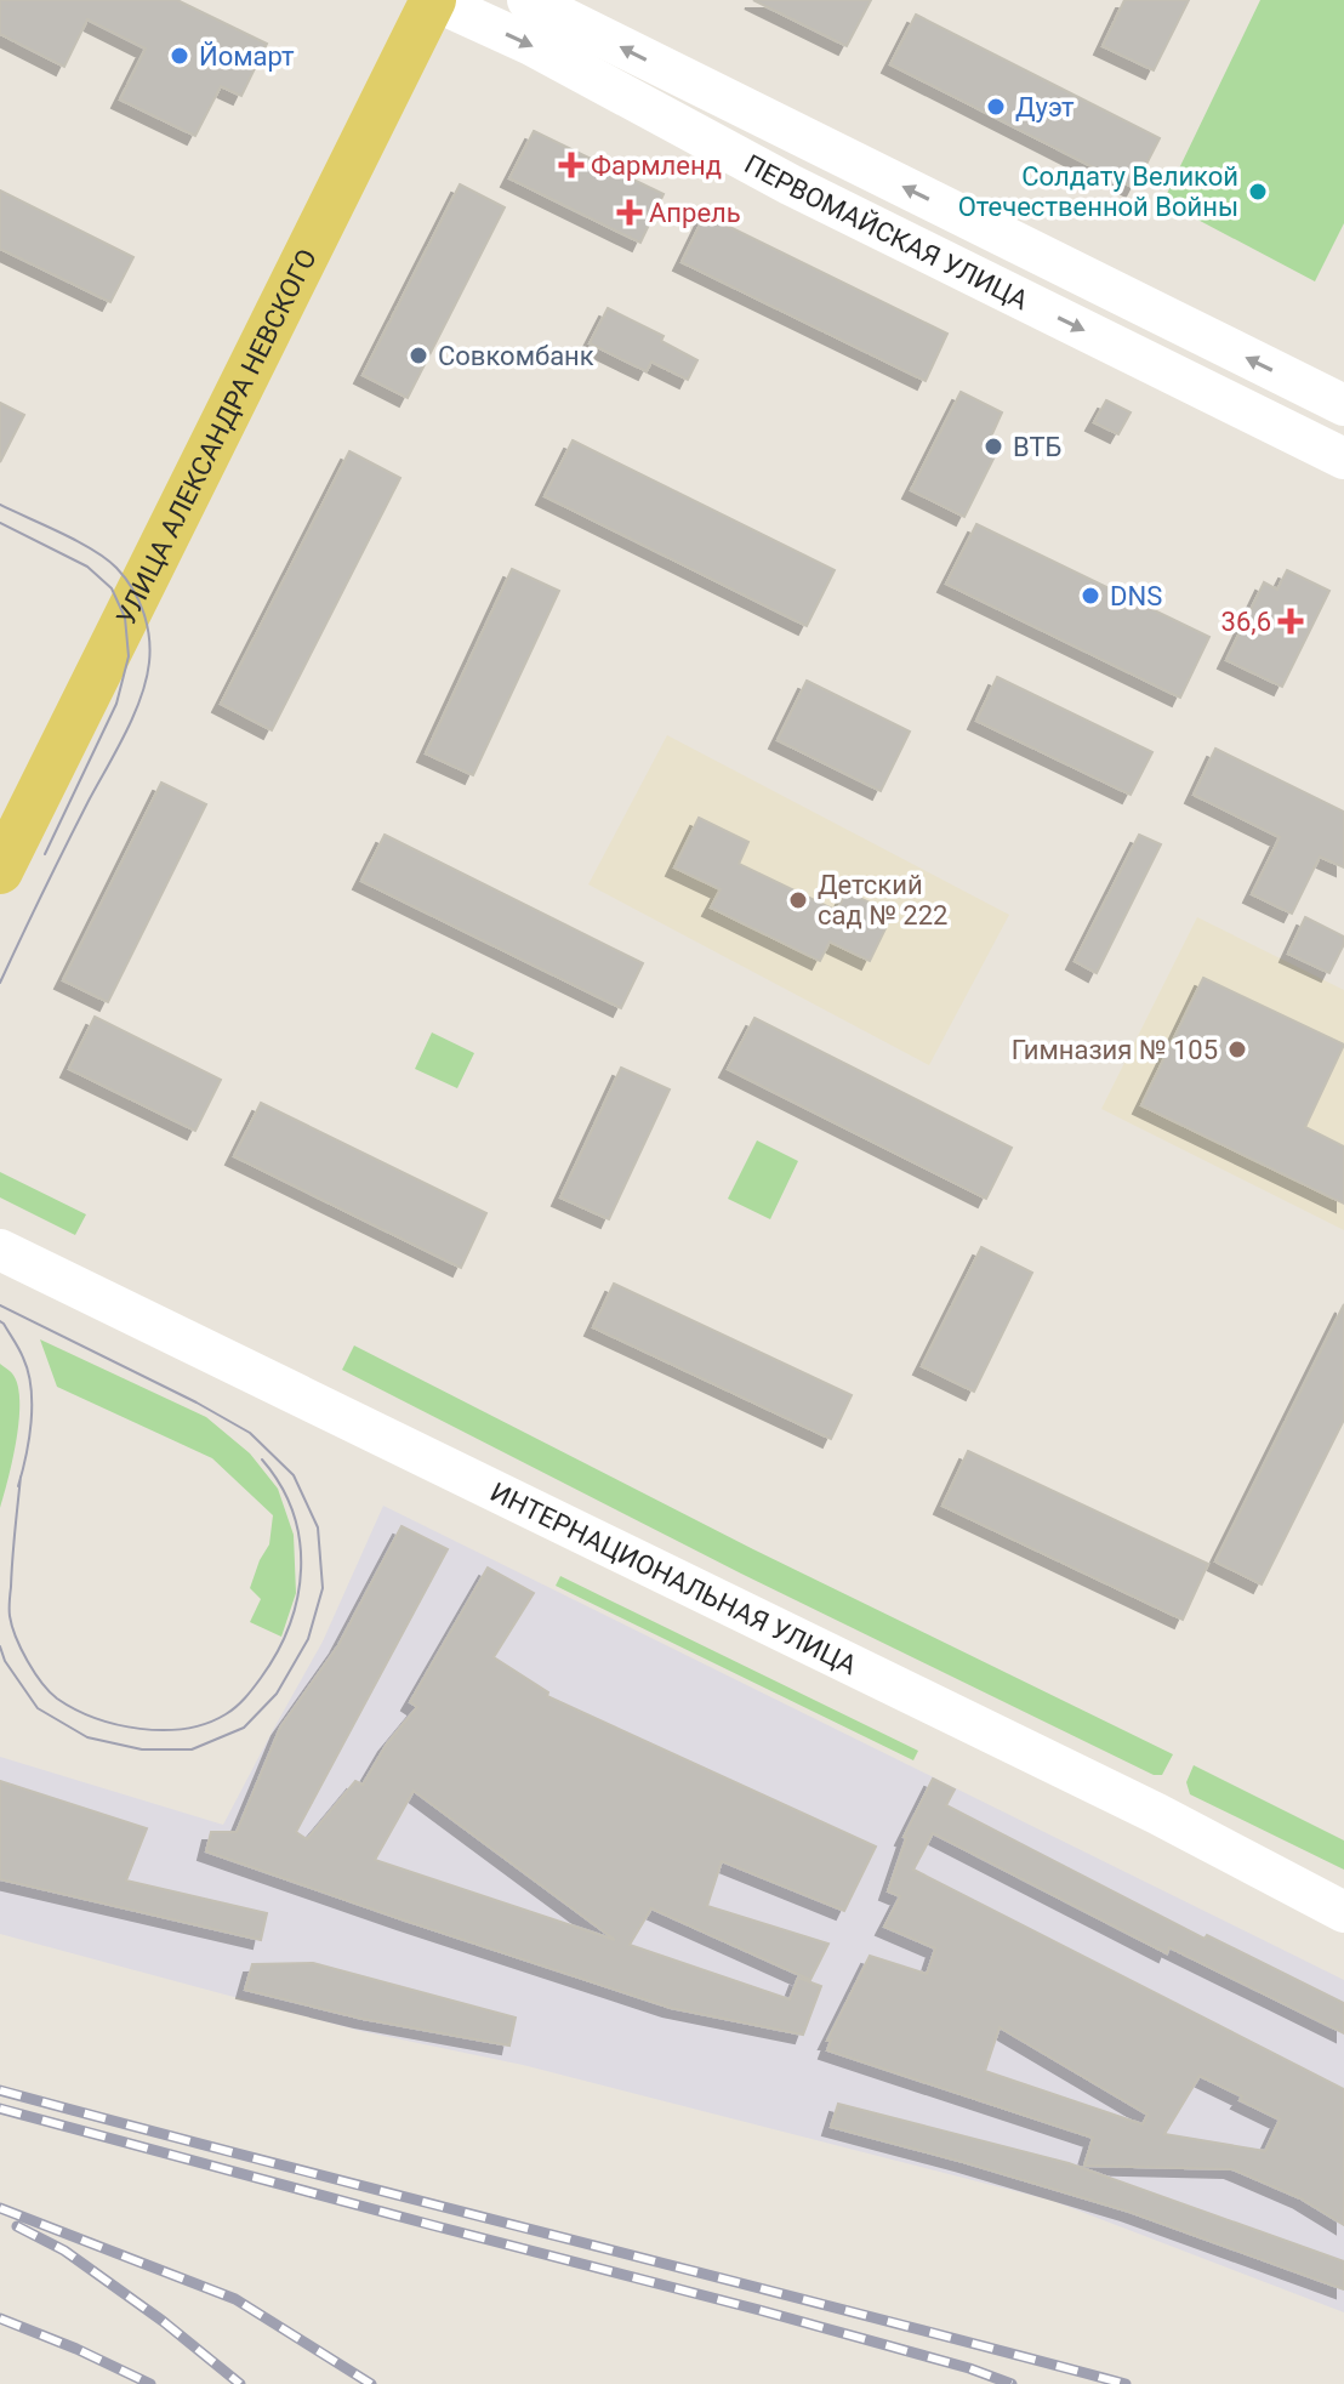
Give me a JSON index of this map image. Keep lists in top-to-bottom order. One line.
{"streets":{"main road":["ПЕРВОМАЙСКАЯ УЛИЦА","УЛИЦА АЛЕКСАНДРА НЕВСКОГО","ИНТЕРНАЦИОНАЛЬНАЯ УЛИЦА"]},"crossings":[["ПЕРВОМАЙСКАЯ УЛИЦА","УЛИЦА АЛЕКСАНДРА НЕВСКОГО"]],"places":{"other":["Йомарт","Дуэт","Солдату Великой Отечественной Войны","Совкомбанк","ВТБ","DNS","Детский сад № 222","Гимназия № 105"],"health":["Фармленд","Апрель","36,6"]}}
